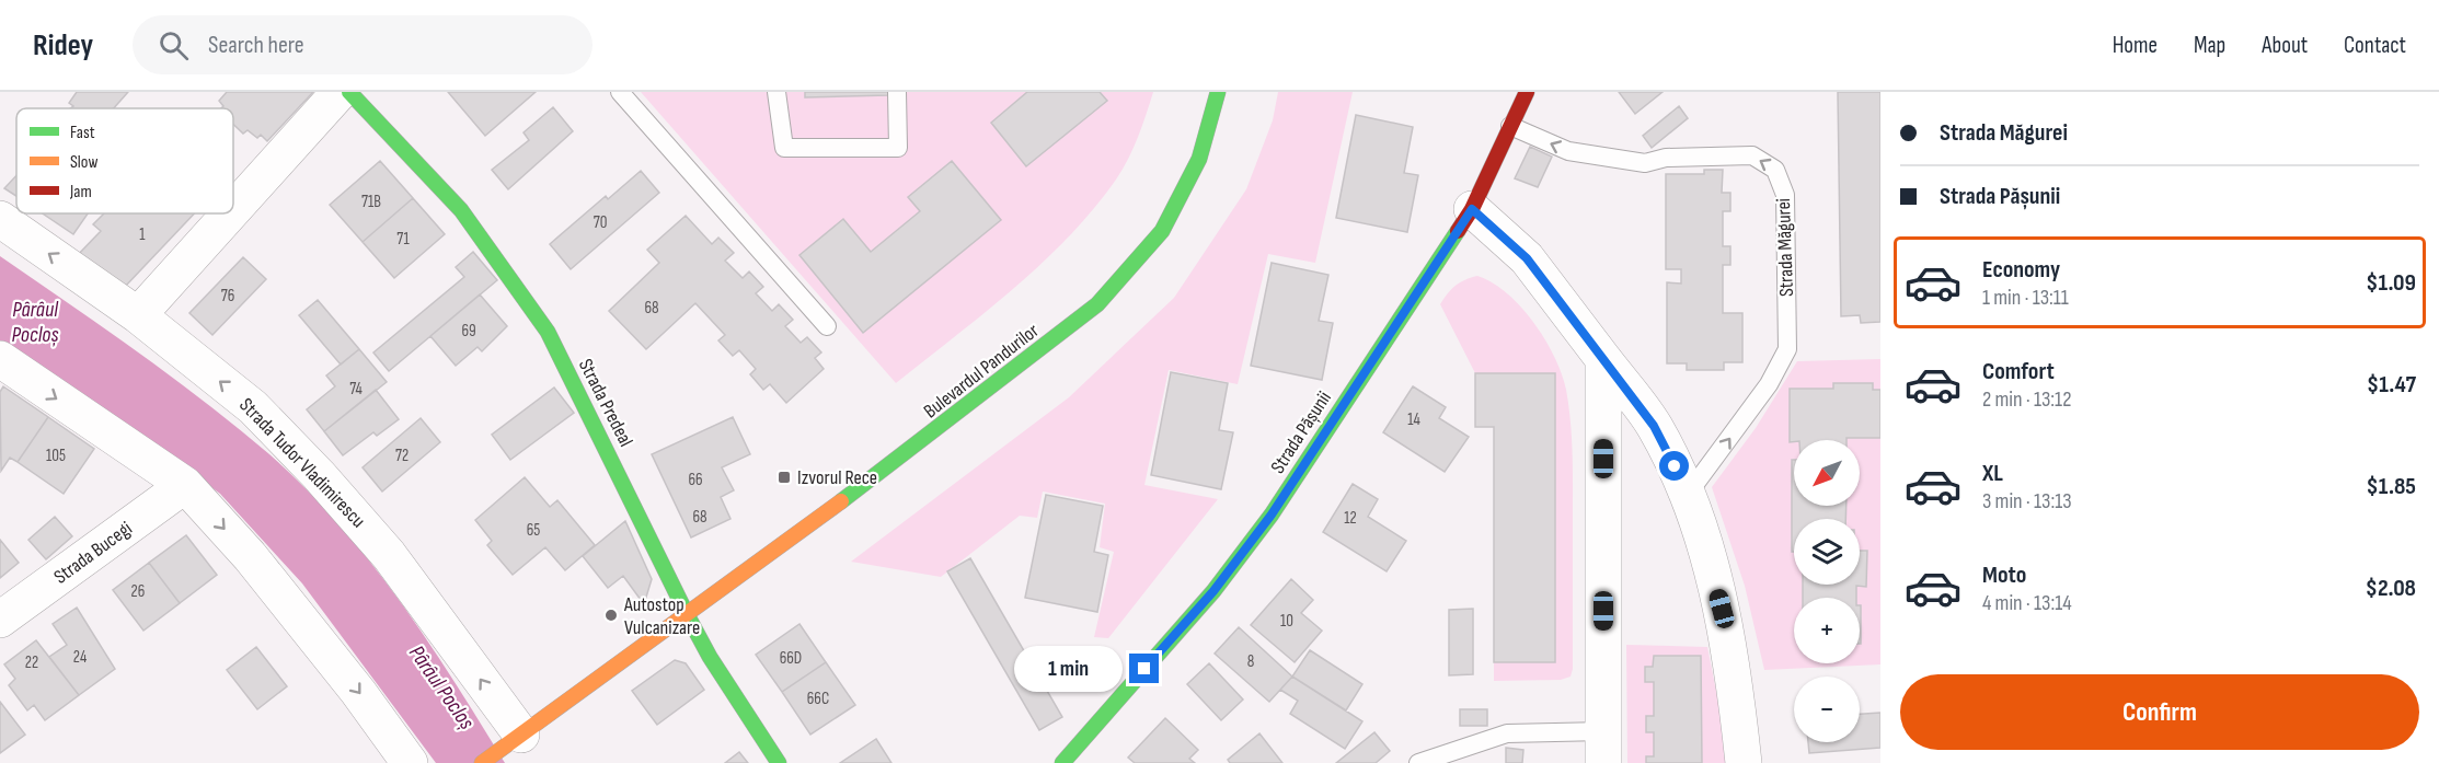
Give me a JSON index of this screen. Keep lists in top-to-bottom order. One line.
{"streets":{"street":["Bulevardul Pandurilor","Strada Predeal","Strada Pășunii","Strada Tudor Vladimirescu","Strada Bucegi"],"lane":["Strada Măgurei"]},"crossings":[["Strada Măgurei","Strada Pășunii"],["Bulevardul Pandurilor","Strada Predeal"],["Bulevardul Pandurilor","Strada Tudor Vladimirescu"]],"water":["Pârâul Pocloș"],"places":{"transit":["Izvorul Rece"],"other":["Autostop Vulcanizare"]},"house_numbers":["71B","70","1","71","76","68","69","74","14","105","72","66","68","12","65","26","10","24","66D","8","22","66C"],"legend":["Fast","Slow","Jam"],"north":"bottom left","page":{"header":"Ridey","search":"Search here","nav":["Home","Map","About","Contact"],"banner":["Strada Măgurei","Strada Pășunii"],"list":[{"name":"Economy","note":"1 min · 13:11","value":"$1.09"},{"name":"Comfort","note":"2 min · 13:12","value":"$1.47"},{"name":"XL","note":"3 min · 13:13","value":"$1.85"},{"name":"Moto","note":"4 min · 13:14","value":"$2.08"}],"map_buttons":["+","−"],"bubble":"1 min","buttons":"Confirm"}}
